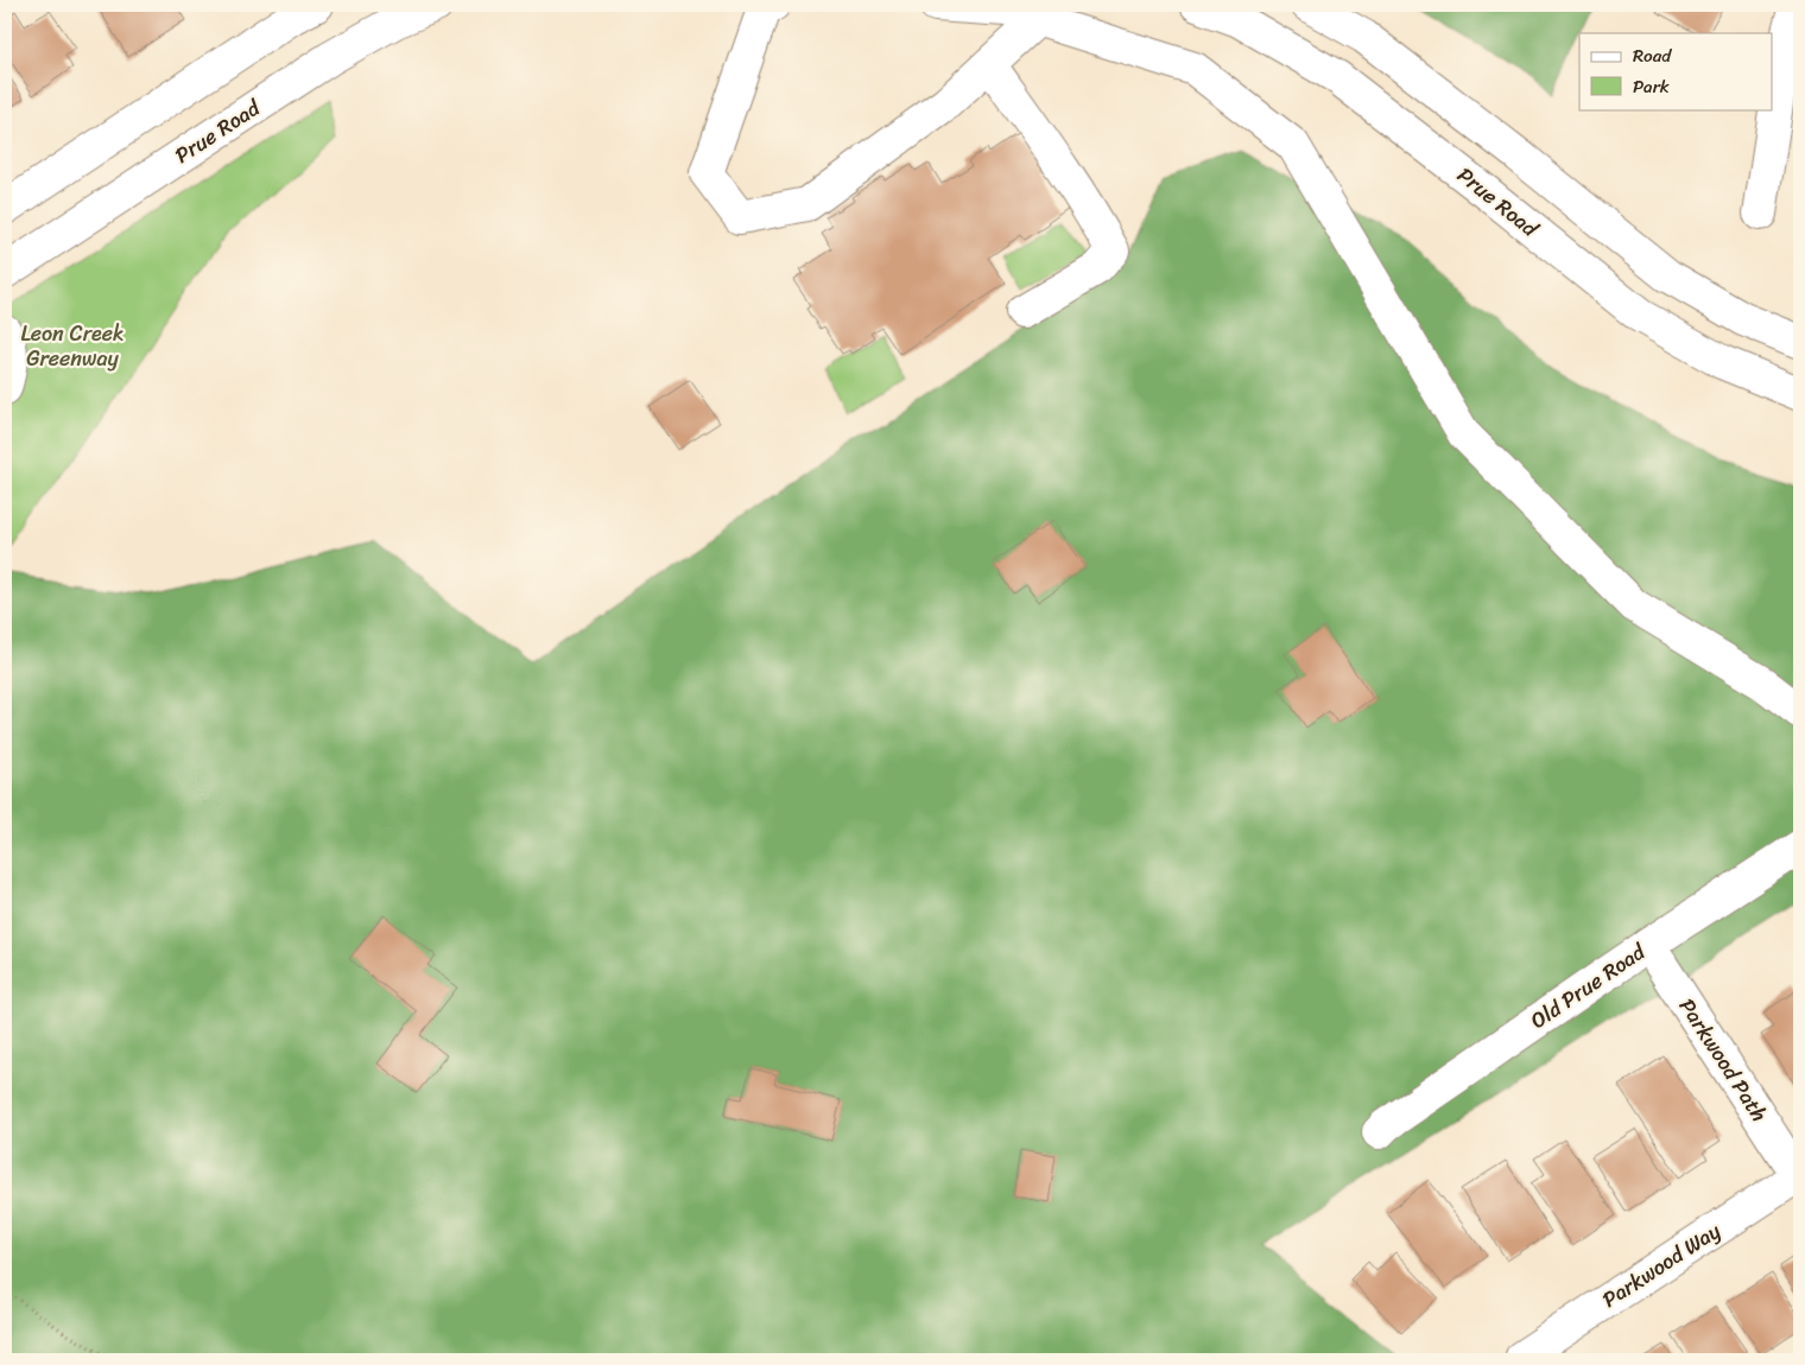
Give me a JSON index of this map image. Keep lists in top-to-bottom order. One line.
{"streets":{"main road":["Prue Road","Old Prue Road","Parkwood Path","Parkwood Way"]},"crossings":[["Old Prue Road","Parkwood Path"],["Parkwood Path","Parkwood Way"]],"parks":["Leon Creek Greenway"],"legend":["Road","Park"]}
